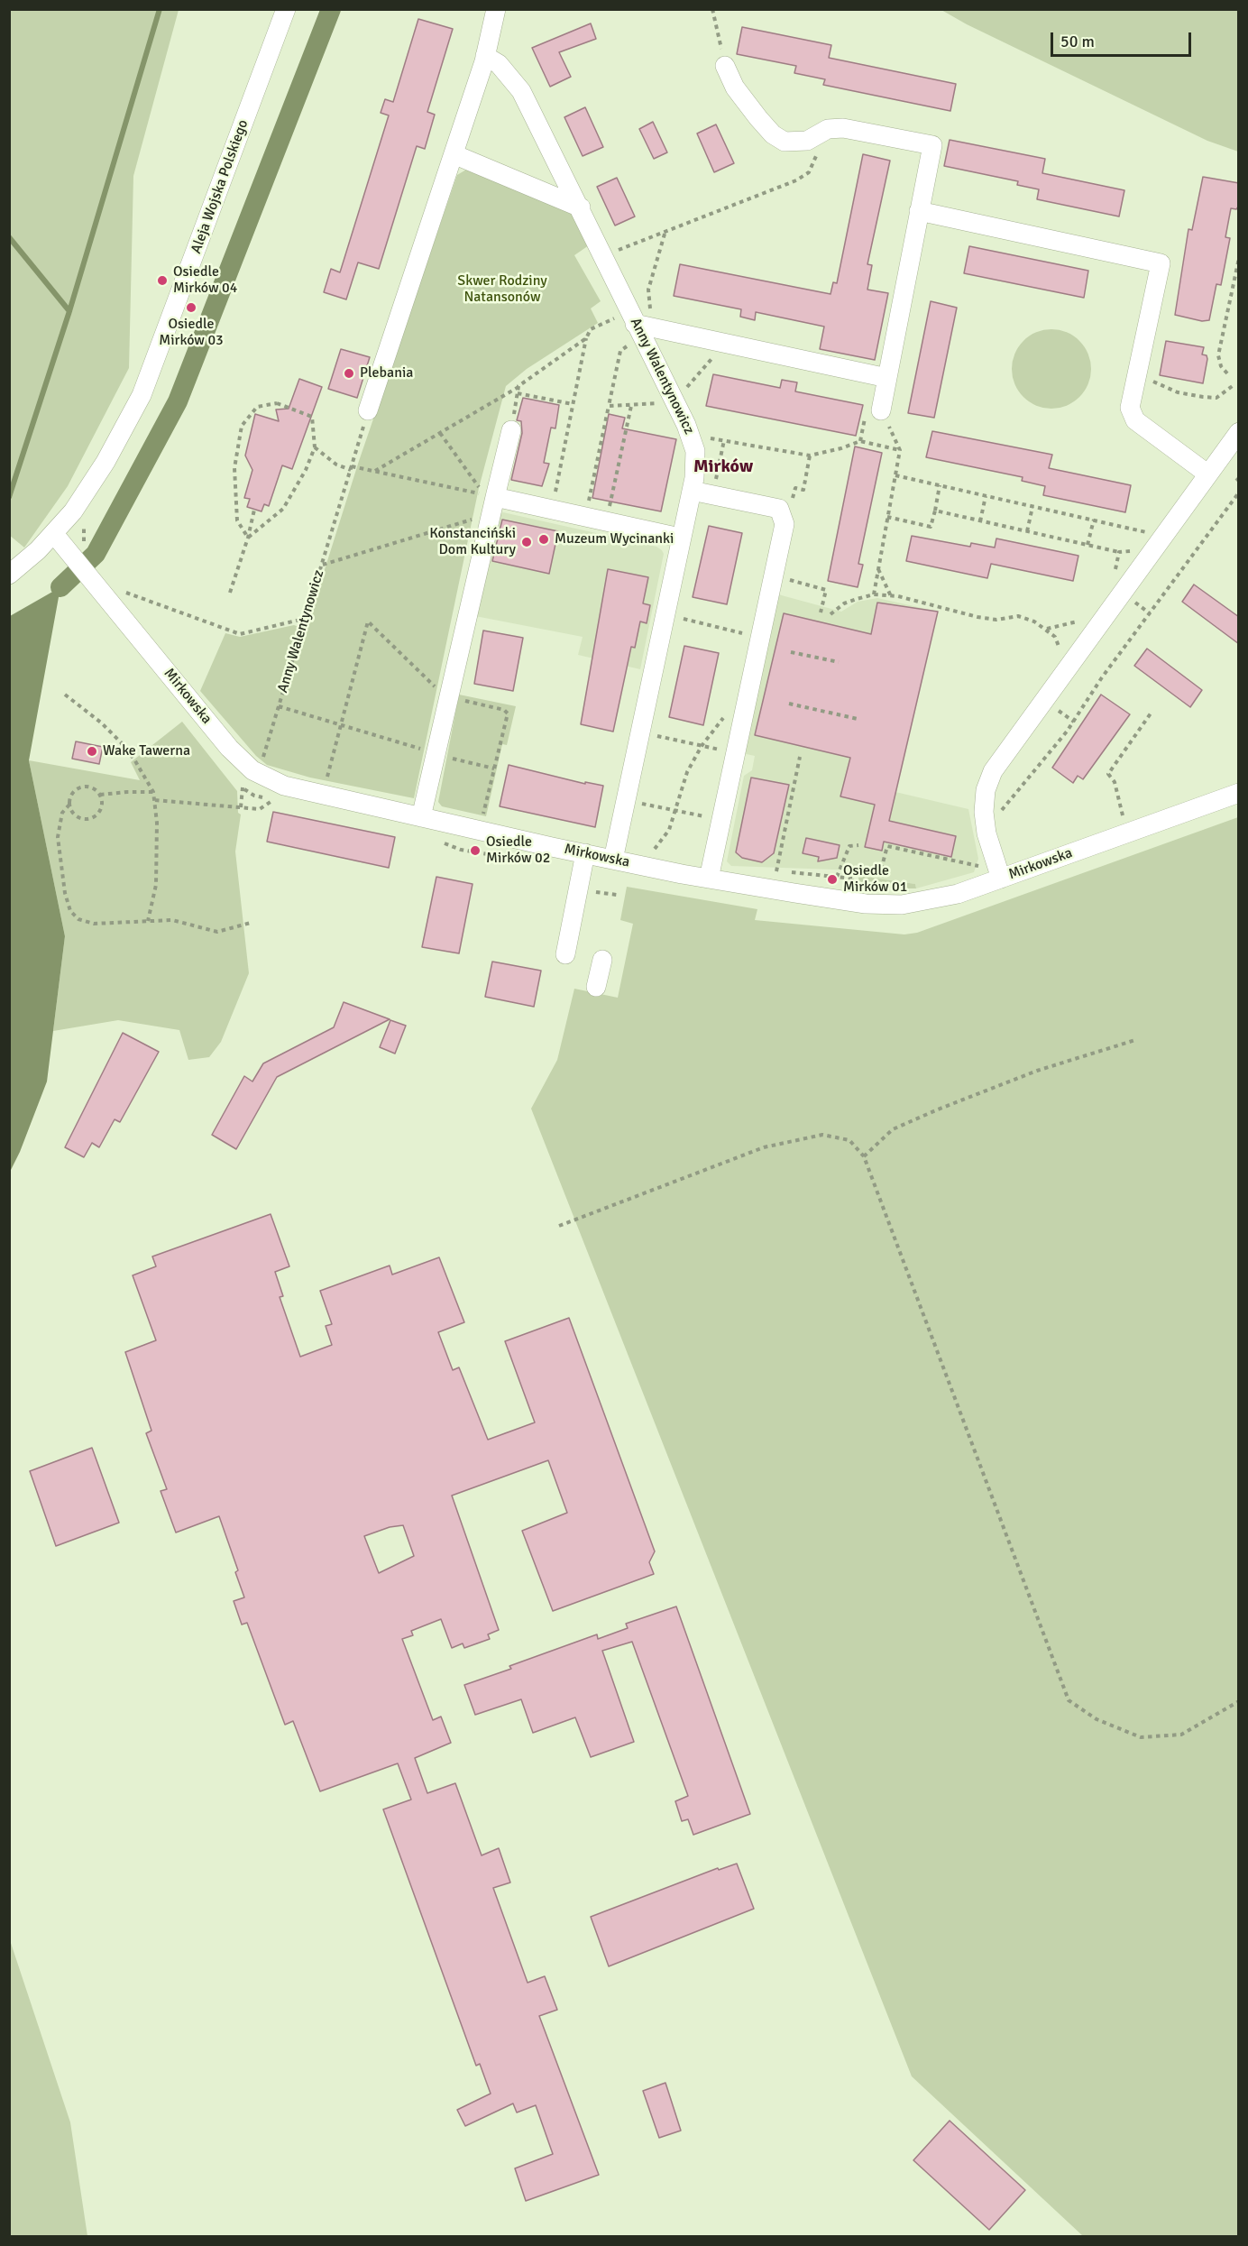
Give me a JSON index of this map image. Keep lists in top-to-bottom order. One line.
{"streets":{"street":["Aleja Wojska Polskiego","Anny Walentynowicz","Mirkowska"]},"crossings":[["Aleja Wojska Polskiego","Mirkowska"],["Anny Walentynowicz","Mirkowska"]],"districts":["Mirków"],"parks":["Skwer Rodziny Natansonów"],"places":["Osiedle Mirków 04","Osiedle Mirków 03","Plebania","Muzeum Wycinanki","Konstanciński Dom Kultury","Wake Tawerna","Osiedle Mirków 02","Osiedle Mirków 01"],"scale_bar":"50 m"}
